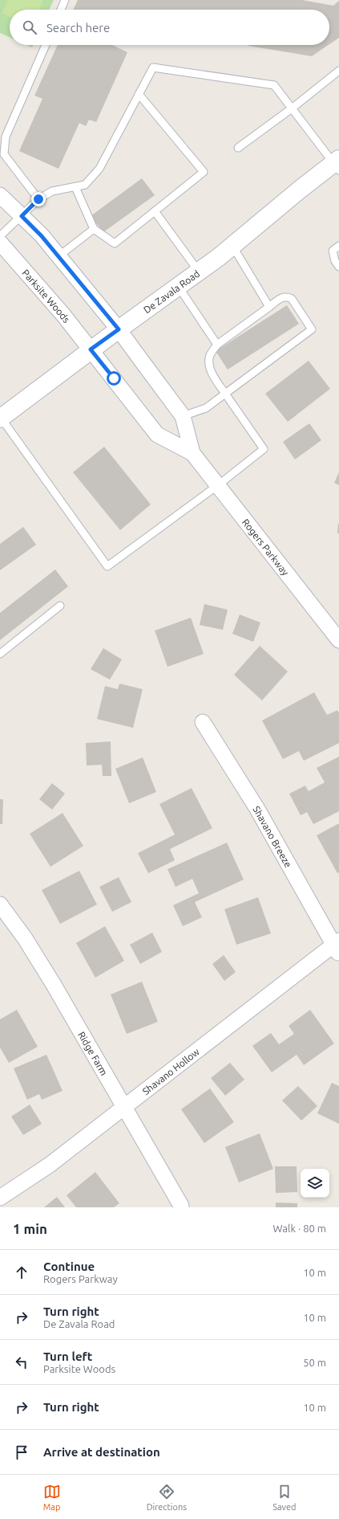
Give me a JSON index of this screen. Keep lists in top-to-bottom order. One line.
{"streets":{"main road":["De Zavala Road"],"street":["Parksite Woods","Rogers Parkway","Shavano Breeze","Ridge Farm","Shavano Hollow"]},"crossings":[["De Zavala Road","Parksite Woods"],["De Zavala Road","Rogers Parkway"],["Parksite Woods","Rogers Parkway"],["Shavano Breeze","Shavano Hollow"],["Ridge Farm","Shavano Hollow"]],"page":{"search":"Search here","heading":["1 min","Walk · 80 m"],"list":[["Continue","Rogers Parkway","10 m"],["Turn right","De Zavala Road","10 m"],["Turn left","Parksite Woods","50 m"],["Turn right","10 m"],"Arrive at destination"],"nav":["Map","Directions","Saved"]}}
